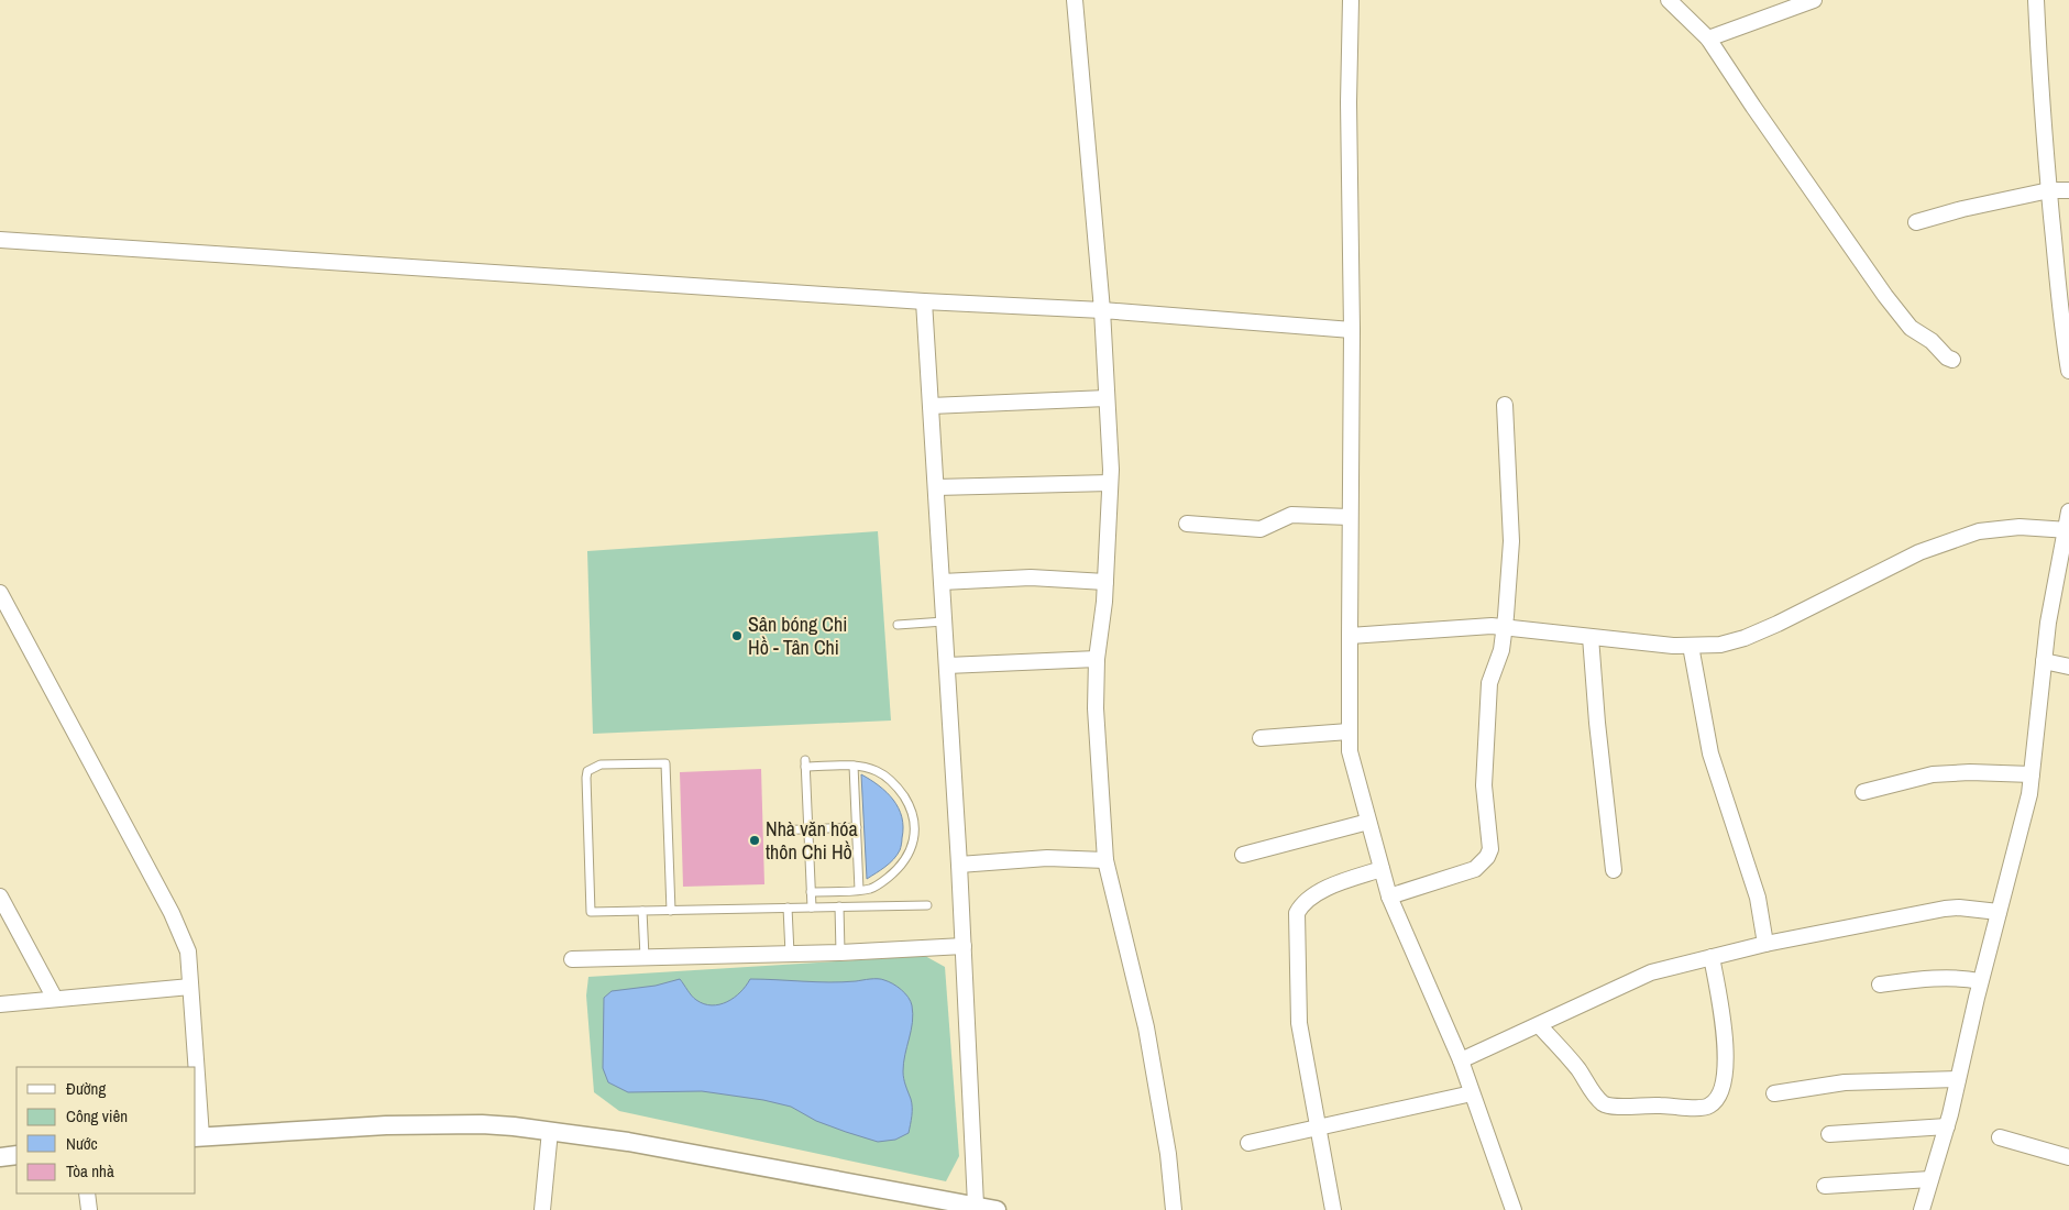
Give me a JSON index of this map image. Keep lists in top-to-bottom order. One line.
{"places":["Sân bóng Chi Hồ - Tân Chi","Nhà văn hóa thôn Chi Hồ"],"legend":["Đường","Công viên","Nước","Tòa nhà"]}
